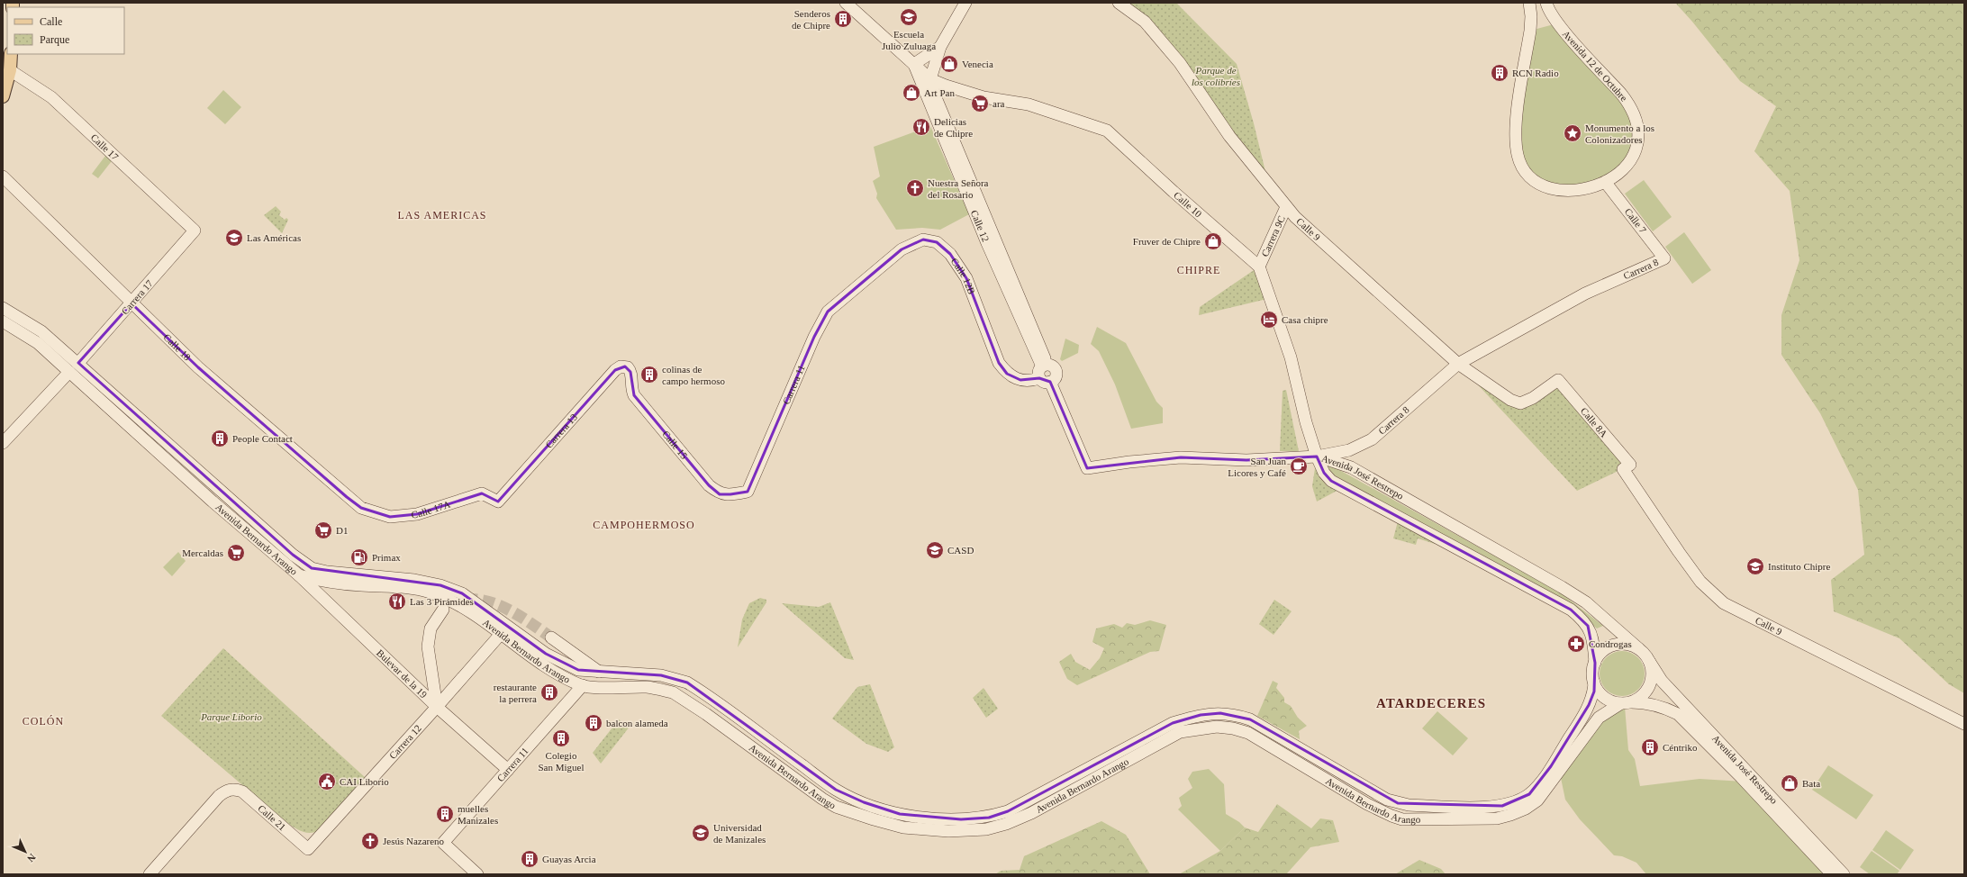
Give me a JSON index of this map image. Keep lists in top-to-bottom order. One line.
{"streets":{"main road":["Avenida 12 de Octubre","Calle 17","Calle 10","Calle 7","Calle 12","Calle 9","Carrera 9C","Carrera 8","Calle 12B","Carrera 17","Calle 18","Carrera 11","Calle 8A","Carrera 13","Calle 15","Avenida José Restrepo","Calle 17A","Avenida Bernardo Arango","Bulevar de la 19","Carrera 12","Calle 21"]},"crossings":[["Avenida 12 de Octubre","Calle 7"],["Calle 17","Carrera 17"],["Calle 10","Calle 12"],["Calle 10","Carrera 9C"],["Calle 10","Carrera 8"],["Calle 10","Avenida José Restrepo"],["Calle 7","Carrera 8"],["Calle 12","Carrera 8"],["Calle 12","Calle 12B"],["Calle 9","Carrera 9C"],["Calle 9","Carrera 8"],["Calle 9","Calle 8A"],["Carrera 8","Avenida José Restrepo"],["Calle 12B","Carrera 11"],["Carrera 17","Calle 18"],["Carrera 17","Avenida Bernardo Arango"],["Calle 18","Calle 17A"],["Carrera 11","Calle 15"],["Carrera 11","Avenida Bernardo Arango"],["Carrera 11","Bulevar de la 19"],["Carrera 13","Calle 15"],["Carrera 13","Calle 17A"],["Avenida José Restrepo","Avenida Bernardo Arango"],["Avenida Bernardo Arango","Bulevar de la 19"],["Avenida Bernardo Arango","Carrera 12"],["Bulevar de la 19","Carrera 12"],["Carrera 12","Calle 21"]],"districts":["LAS AMERICAS","CHIPRE","CAMPOHERMOSO","ATARDECERES","COLÓN"],"parks":["Parque de los colibríes","Parque Liborio"],"places":{"school or university":["Escuela Julio Zuluaga","Las Américas","CASD","Instituto Chipre","Universidad de Manizales"],"building":["Senderos de Chipre","RCN Radio","colinas de campo hermoso","People Contact","restaurante la perrera","balcon alameda","Colegio San Miguel","Céntriko","muelles Manizales","Guayas Arcia"],"shop":["Venecia","Art Pan","Fruver de Chipre","Bata"],"supermarket":["ara","D1","Mercaldas"],"restaurant":["Delicias de Chipre","Las 3 Pirámides"],"place":["Monumento a los Colonizadores"],"church":["Nuestra Señora del Rosario","Jesús Nazareno"],"hotel":["Casa chipre"],"cafe":["San Juan Licores y Café"],"fuel station":["Primax"],"pharmacy":["Condrogas"],"public building":["CAI Liborio"]},"legend":["Calle","Parque"],"north":"bottom right"}
